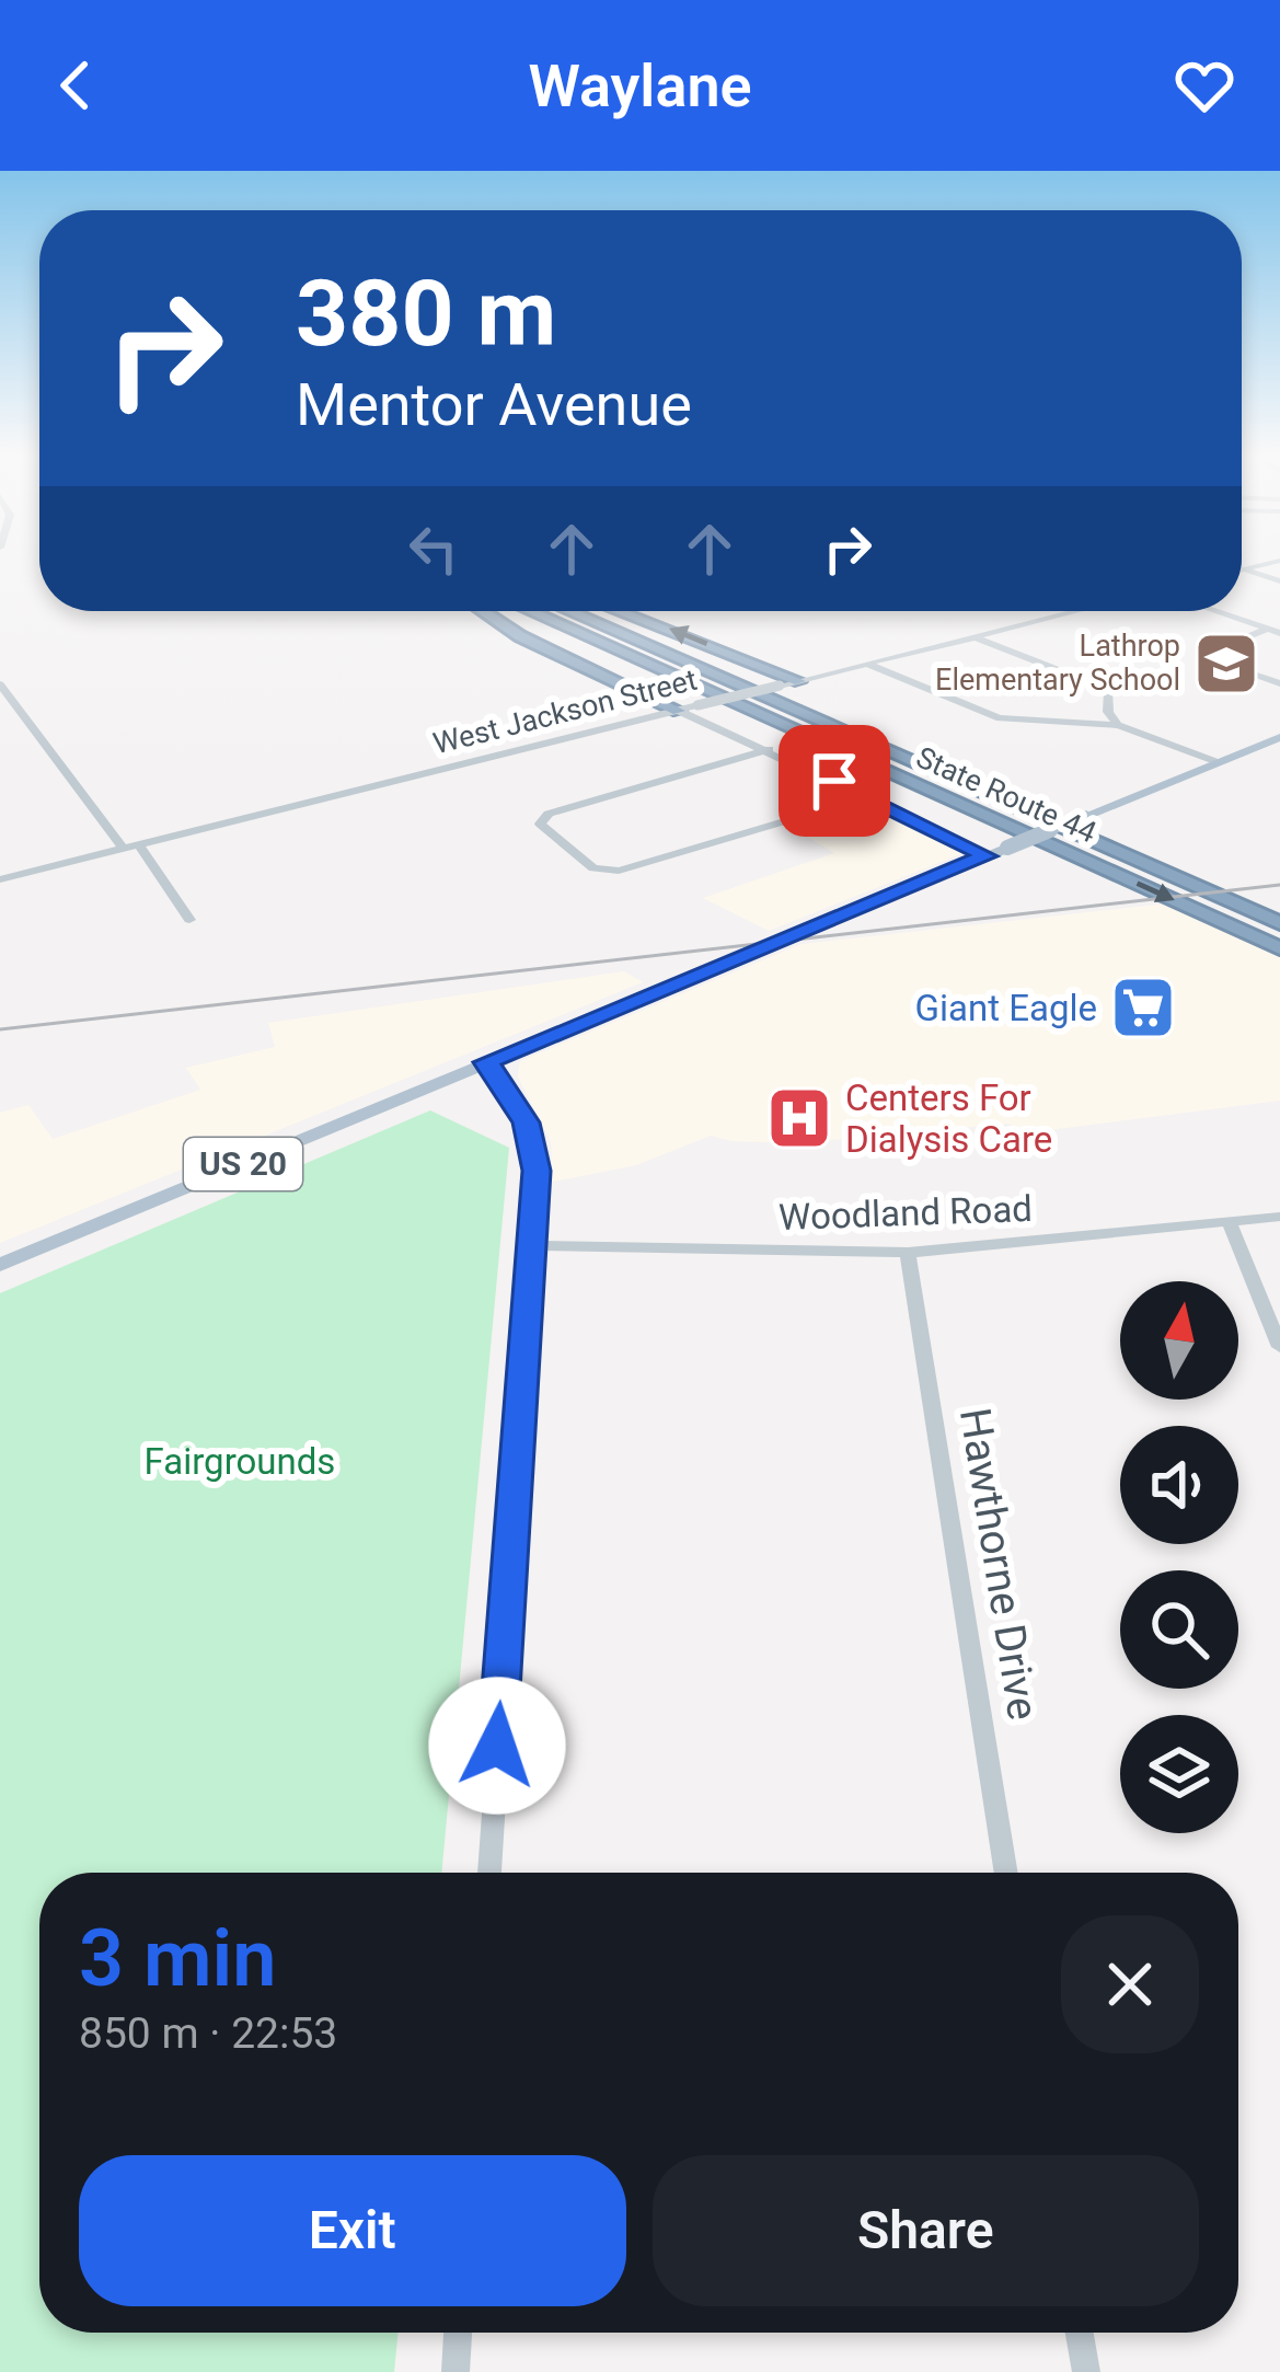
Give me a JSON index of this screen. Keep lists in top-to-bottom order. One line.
{"streets":{"highway":["State Route 44"],"main road":["US 20"],"street":["West Jackson Street","Woodland Road","Hawthorne Drive"]},"crossings":[["Woodland Road","Hawthorne Drive"]],"parks":["Fairgrounds"],"places":{"school or university":["Lathrop Elementary School"],"supermarket":["Giant Eagle"],"hospital":["Centers For Dialysis Care"]},"north":"top","page":{"header":"Waylane","turn":["380 m","Mentor Avenue"],"heading":["3 min","850 m · 22:53"],"buttons":["Exit","Share"]}}
